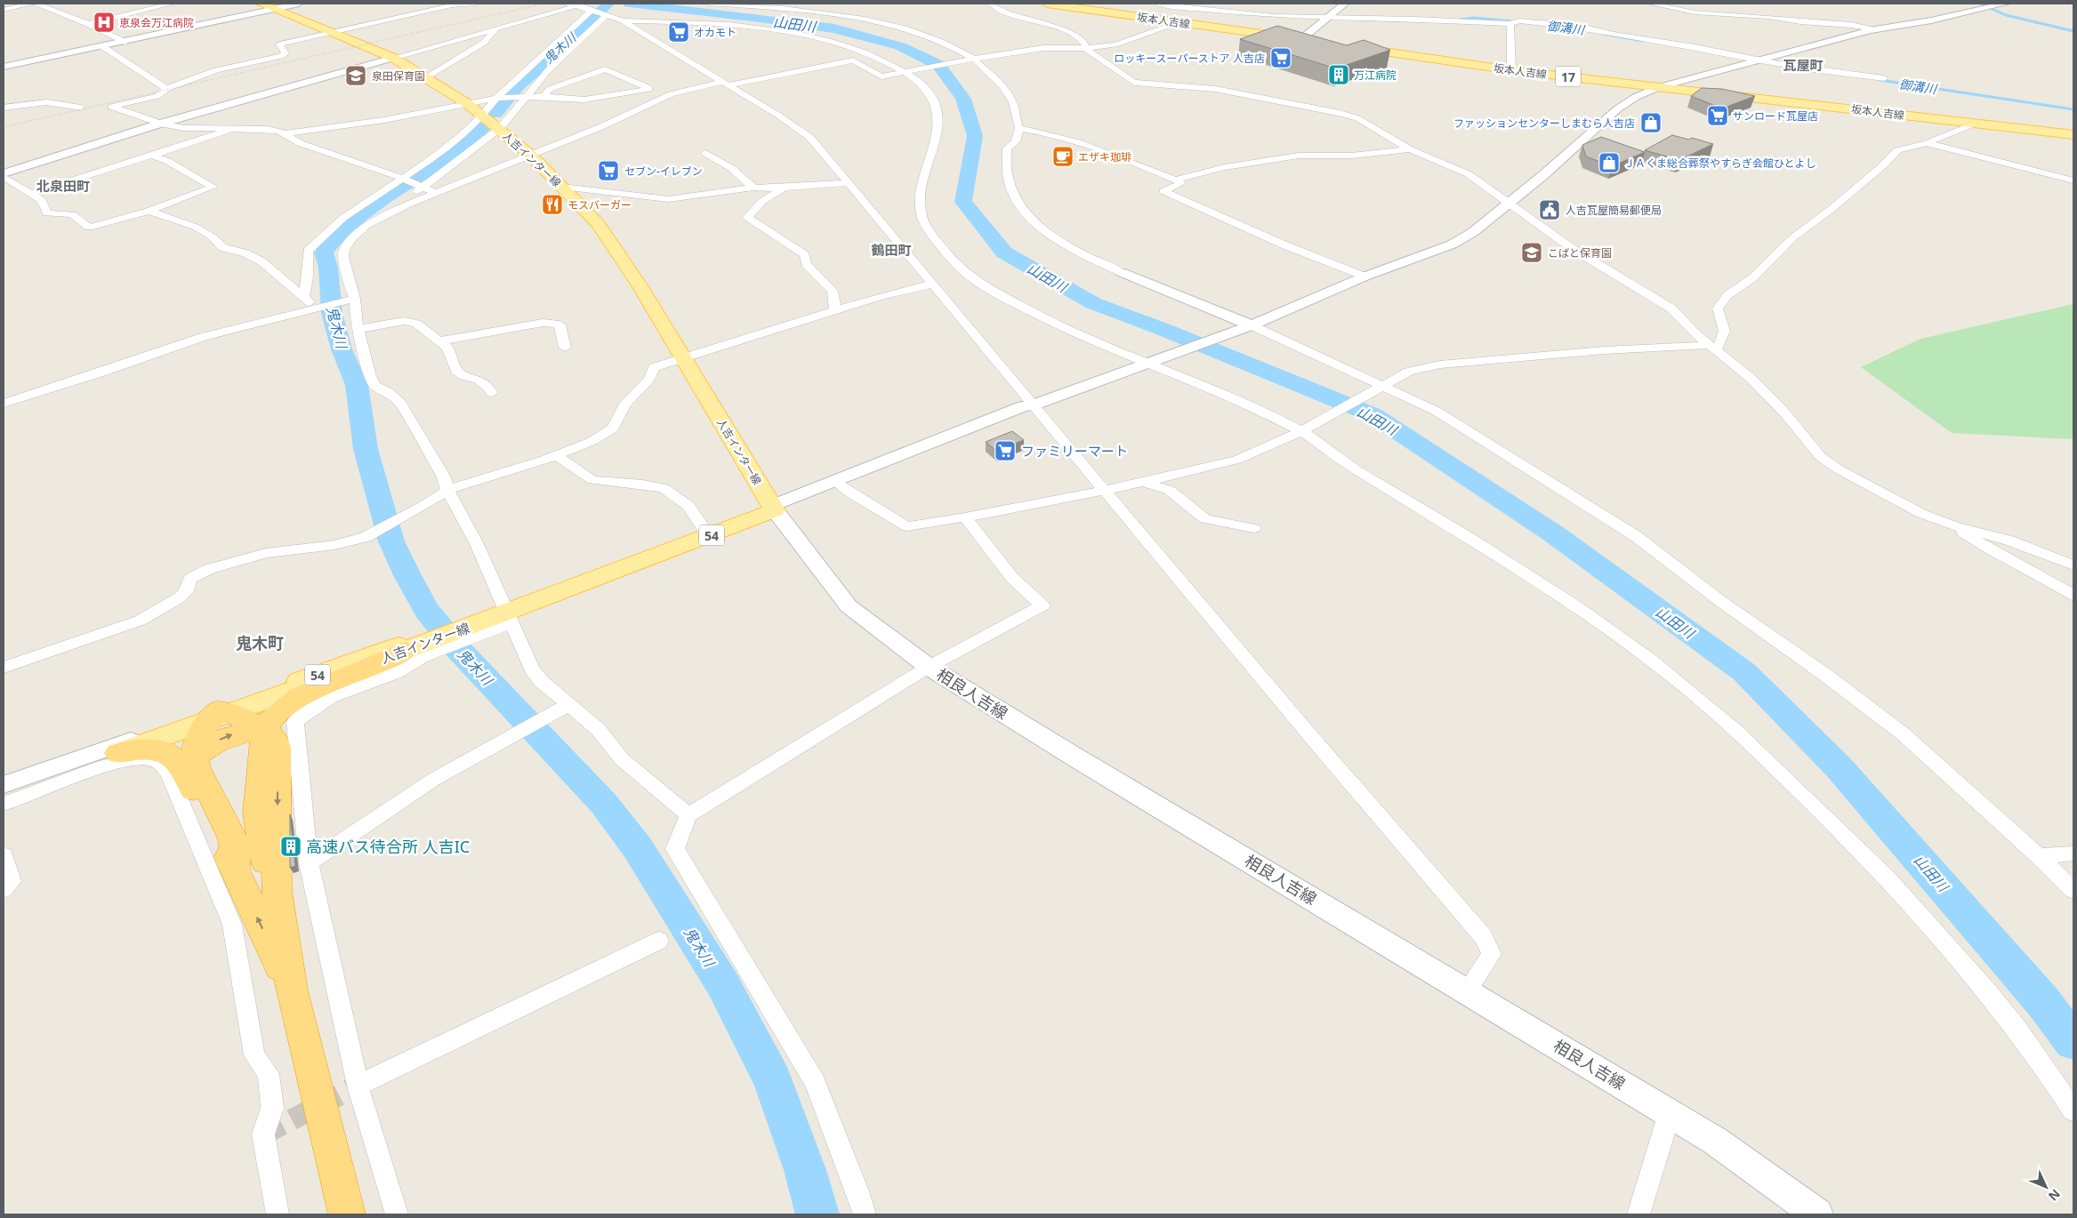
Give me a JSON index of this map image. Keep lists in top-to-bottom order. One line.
{"streets":{"main road":["坂本人吉線","17","人吉インター線","54","相良人吉線"]},"crossings":[["人吉インター線","相良人吉線"]],"districts":["瓦屋町","北泉田町","鶴田町","鬼木町"],"water":["山田川","御溝川","鬼木川"],"places":{"hospital":["恵泉会万江病院"],"supermarket":["オカモト","ロッキースーパーストア 人吉店","サンロード瓦屋店","セブン-イレブン","ファミリーマート"],"building":["万江病院","高速バス待合所 人吉IC"],"school or university":["泉田保育園","こばと保育園"],"shop":["ファッションセンターしまむら人吉店","ＪＡくま総合葬祭やすらぎ会館ひとよし"],"cafe":["エザキ珈琲"],"restaurant":["モスバーガー"],"public building":["人吉瓦屋簡易郵便局"]},"north":"bottom right"}
